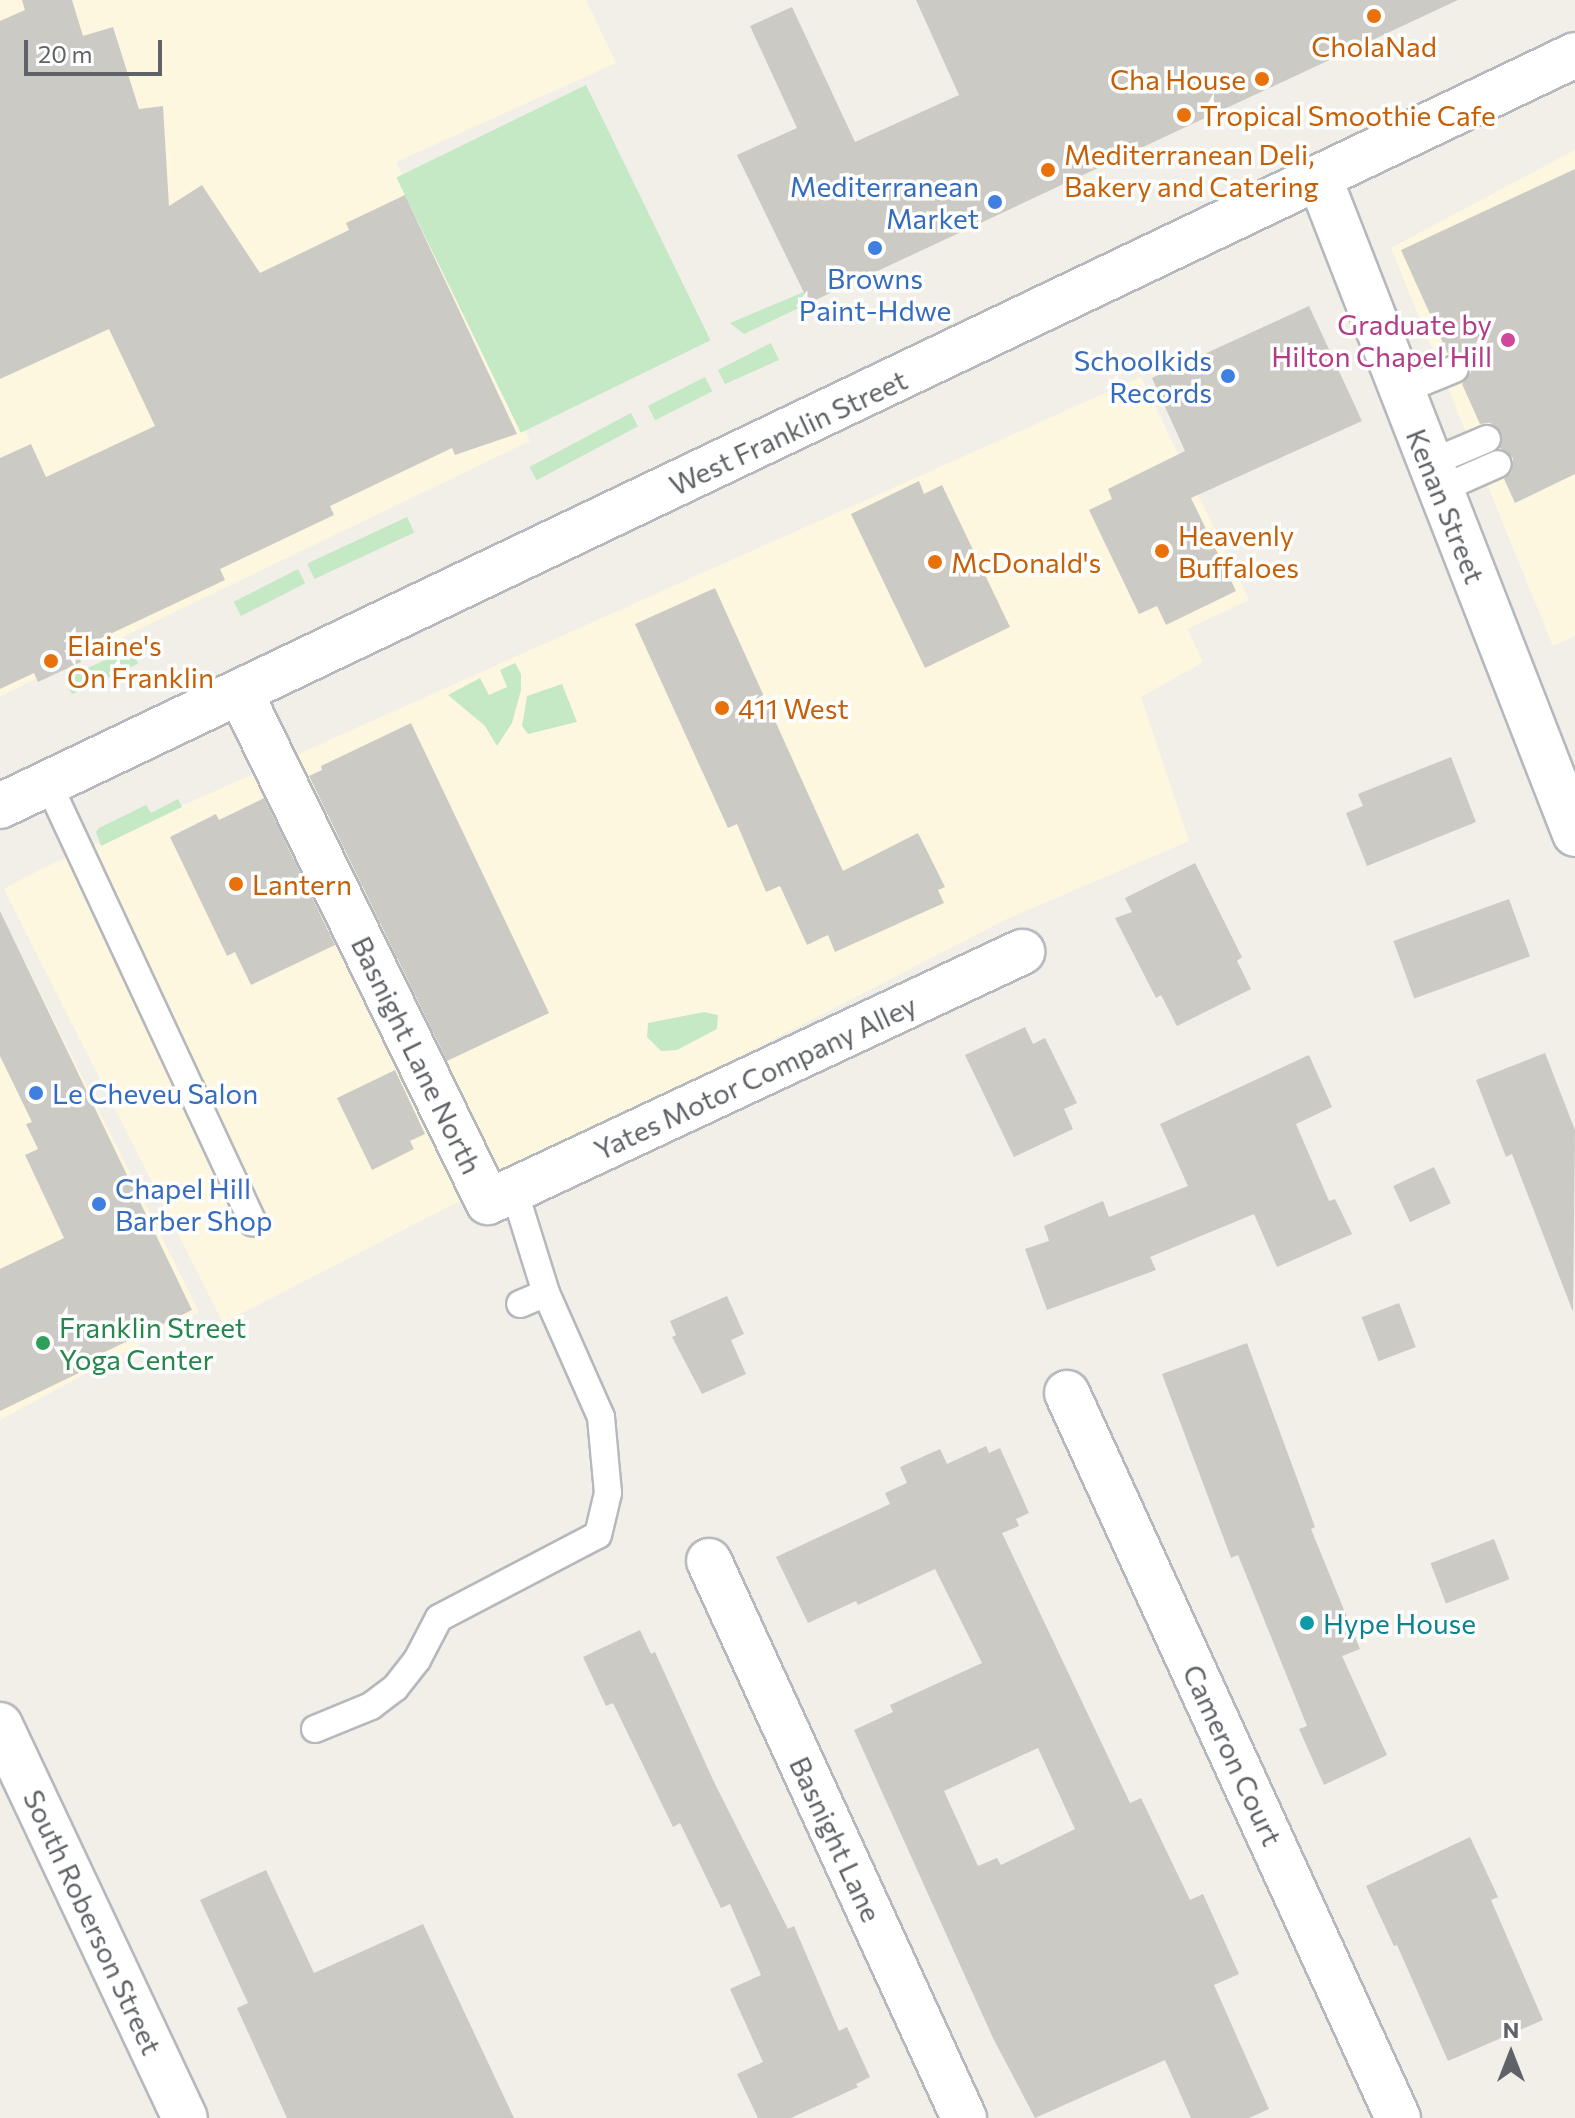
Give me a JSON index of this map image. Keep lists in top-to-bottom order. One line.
{"streets":{"street":["West Franklin Street","Kenan Street","Basnight Lane North","Yates Motor Company Alley","Cameron Court","Basnight Lane","South Roberson Street"]},"crossings":[["West Franklin Street","Kenan Street"],["West Franklin Street","Basnight Lane North"],["Basnight Lane North","Yates Motor Company Alley"]],"places":["CholaNad","Cha House","Tropical Smoothie Cafe","Mediterranean Deli, Bakery and Catering","Mediterranean Market","Browns Paint-Hdwe","Graduate by Hilton Chapel Hill","Schoolkids Records","Heavenly Buffaloes","McDonald's","Elaine's On Franklin","411 West","Lantern","Le Cheveu Salon","Chapel Hill Barber Shop","Franklin Street Yoga Center","Hype House"],"scale_bar":"20 m","north":"top"}
